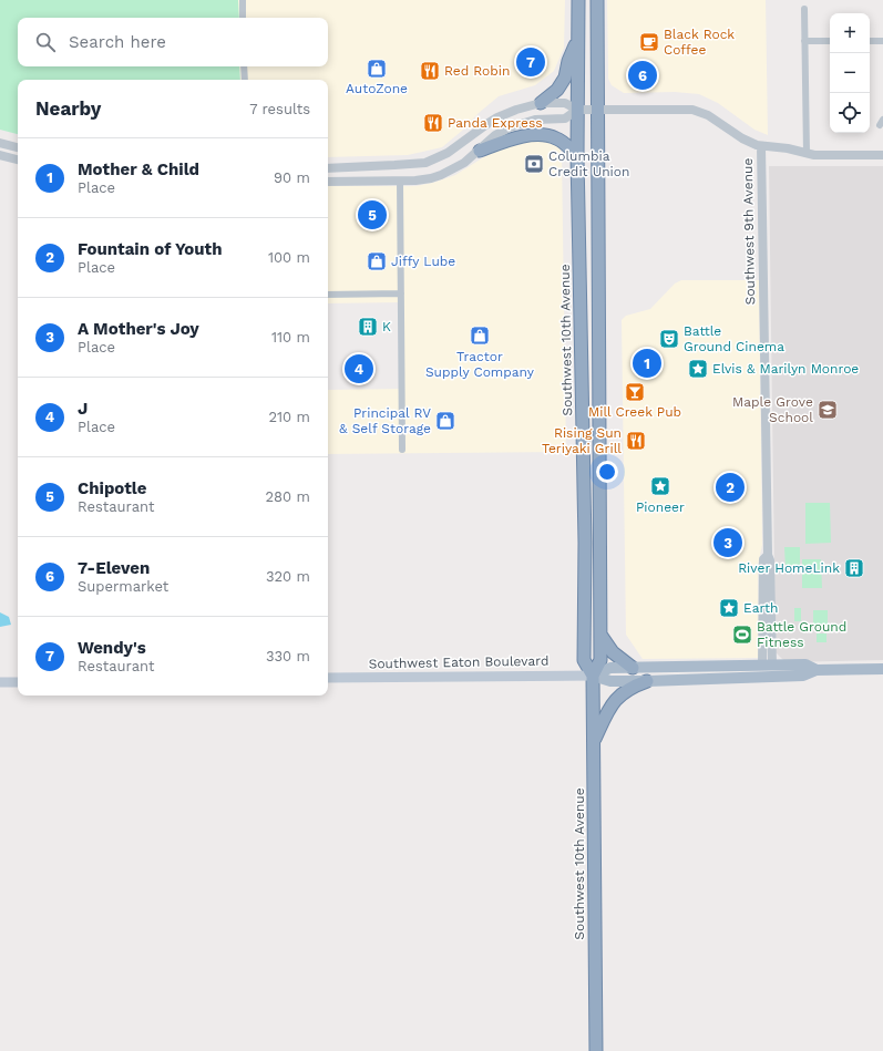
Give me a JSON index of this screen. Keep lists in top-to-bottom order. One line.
{"streets":{"highway":["Southwest 10th Avenue"],"main road":["Southwest Eaton Boulevard"],"street":["Southwest 9th Avenue"]},"crossings":[["Southwest 9th Avenue","Southwest Eaton Boulevard"],["Southwest 10th Avenue","Southwest Eaton Boulevard"]],"places":{"cafe":["Black Rock Coffee"],"shop":["AutoZone","Jiffy Lube","Tractor Supply Company","Principal RV & Self Storage"],"restaurant":["Red Robin","Panda Express","Rising Sun Teriyaki Grill"],"bank":["Columbia Credit Union"],"building":["K","River HomeLink"],"theatre":["Battle Ground Cinema"],"place":["Elvis & Marilyn Monroe","Pioneer","Earth"],"bar":["Mill Creek Pub"],"school or university":["Maple Grove School"],"sports":["Battle Ground Fitness"]},"page":{"map_buttons":["+","−"],"search":"Search here","pins":["7","6","5","1","4","2","3"],"heading":["Nearby","7 results"],"list":[{"mark":"1","name":"Mother & Child","note":"Place","value":"90 m"},{"mark":"2","name":"Fountain of Youth","note":"Place","value":"100 m"},{"mark":"3","name":"A Mother's Joy","note":"Place","value":"110 m"},{"mark":"4","name":"J","note":"Place","value":"210 m"},{"mark":"5","name":"Chipotle","note":"Restaurant","value":"280 m"},{"mark":"6","name":"7-Eleven","note":"Supermarket","value":"320 m"},{"mark":"7","name":"Wendy's","note":"Restaurant","value":"330 m"}]}}
